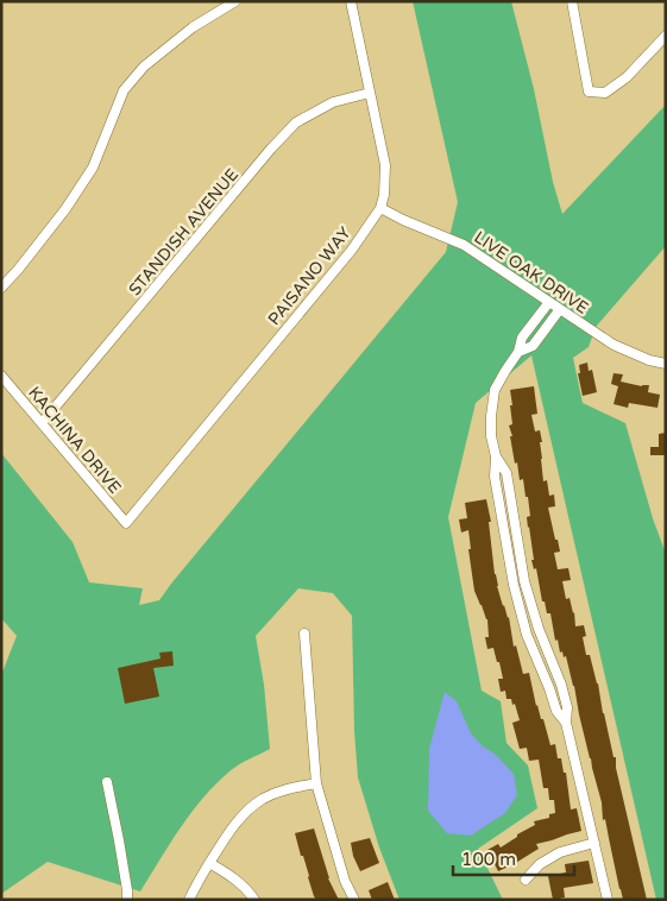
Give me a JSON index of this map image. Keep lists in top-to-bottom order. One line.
{"streets":{"street":["STANDISH AVENUE","LIVE OAK DRIVE","PAISANO WAY","KACHINA DRIVE"]},"crossings":[["STANDISH AVENUE","PAISANO WAY"],["STANDISH AVENUE","KACHINA DRIVE"],["LIVE OAK DRIVE","PAISANO WAY"],["PAISANO WAY","KACHINA DRIVE"]],"scale_bar":"100 m"}
